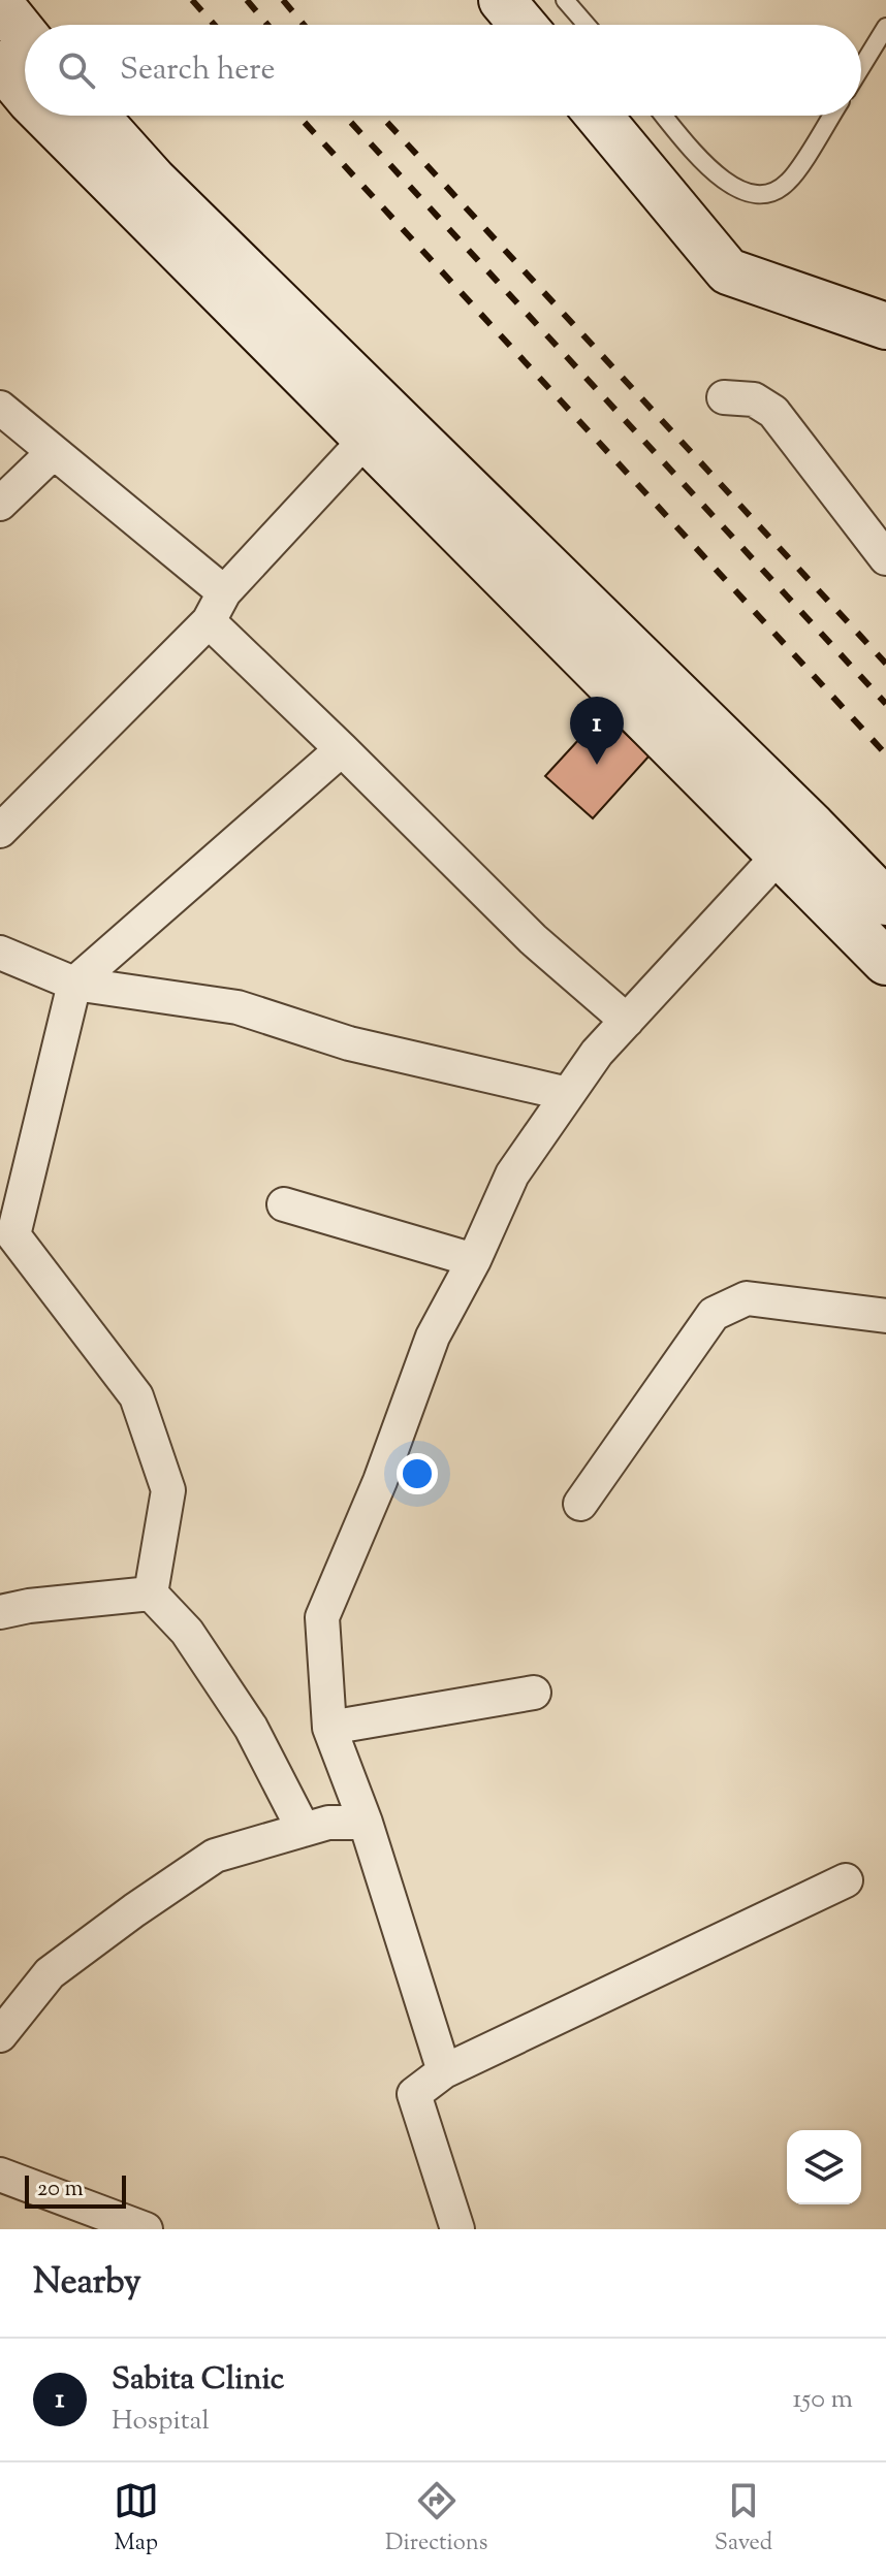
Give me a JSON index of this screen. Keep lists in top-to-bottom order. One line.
{"scale_bar":"20 m","page":{"search":"Search here","pins":"1","scale":"20 m","heading":"Nearby","list":[{"mark":"1","name":"Sabita Clinic","note":"Hospital","value":"150 m"}],"nav":["Map","Directions","Saved"]}}
